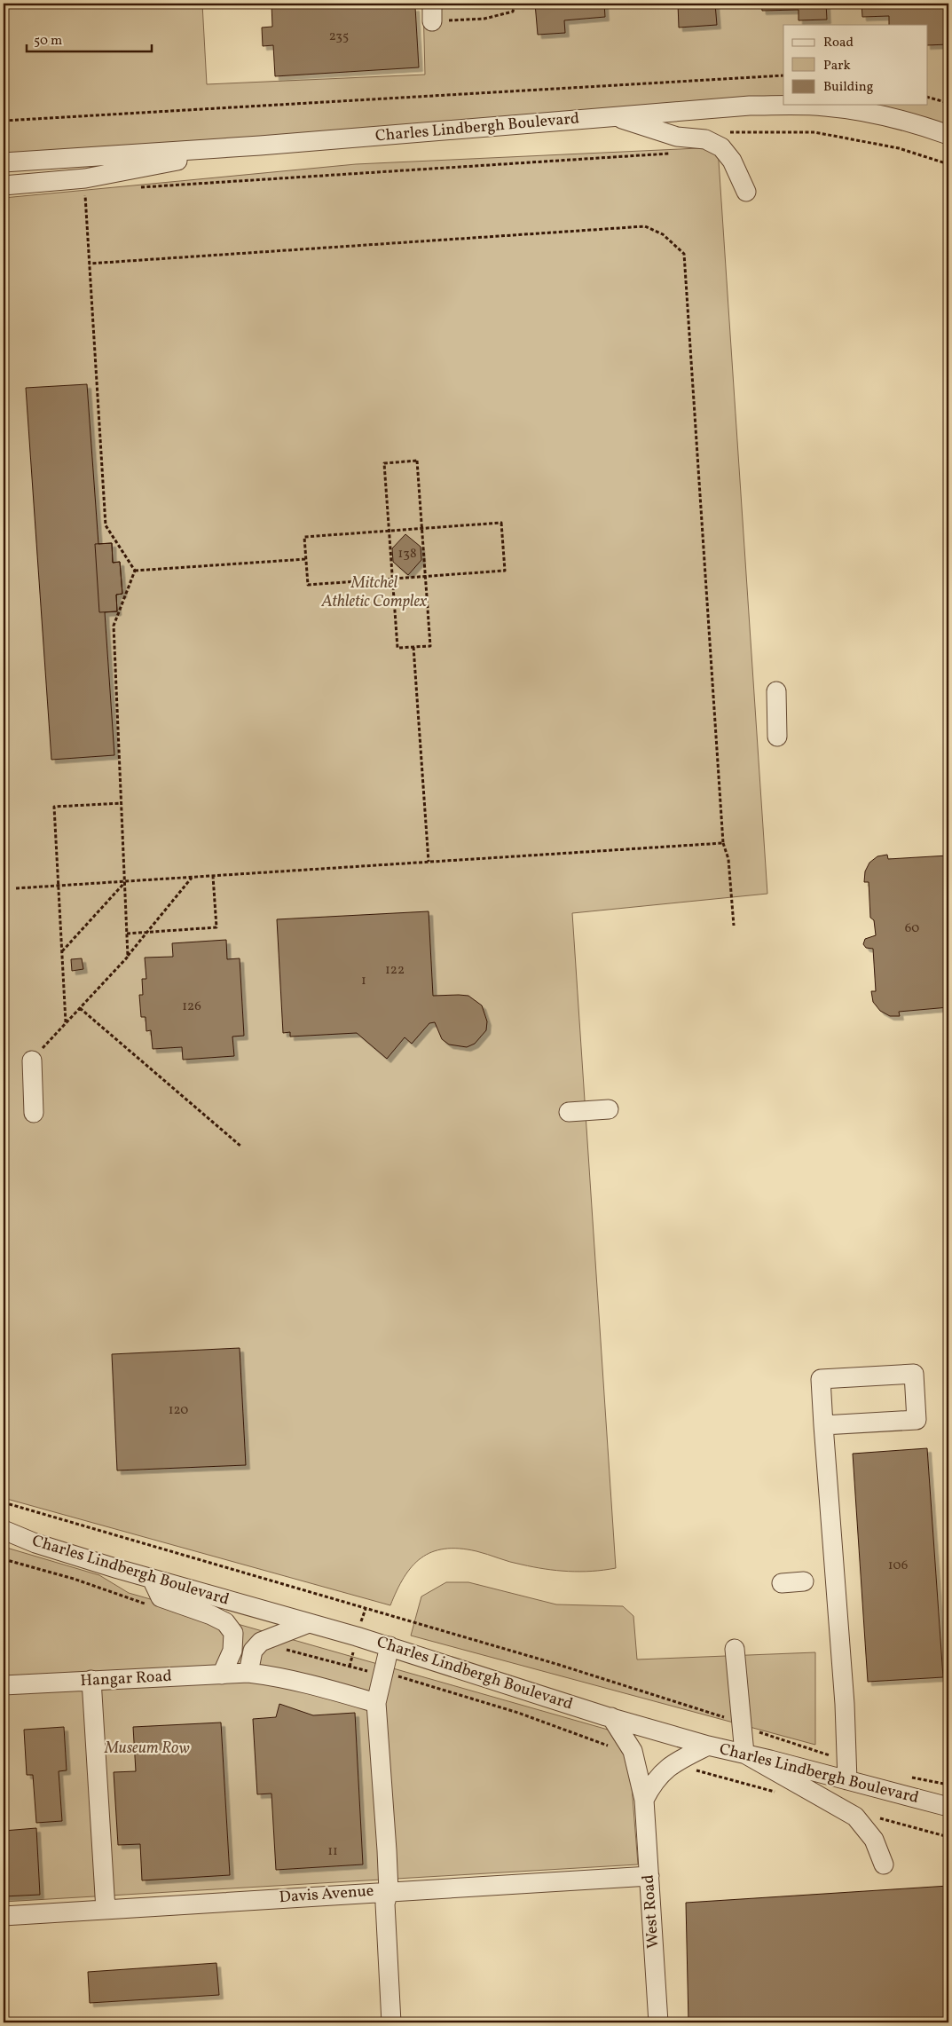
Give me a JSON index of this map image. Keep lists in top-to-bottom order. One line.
{"streets":{"street":["Charles Lindbergh Boulevard","Hangar Road","Davis Avenue","West Road"]},"crossings":[["Charles Lindbergh Boulevard","West Road"],["Davis Avenue","West Road"]],"parks":["Mitchel Athletic Complex","Museum Row"],"house_numbers":["235","138","60","122","1","126","120","106","11"],"legend":["Road","Park","Building"],"scale_bar":"50 m"}
